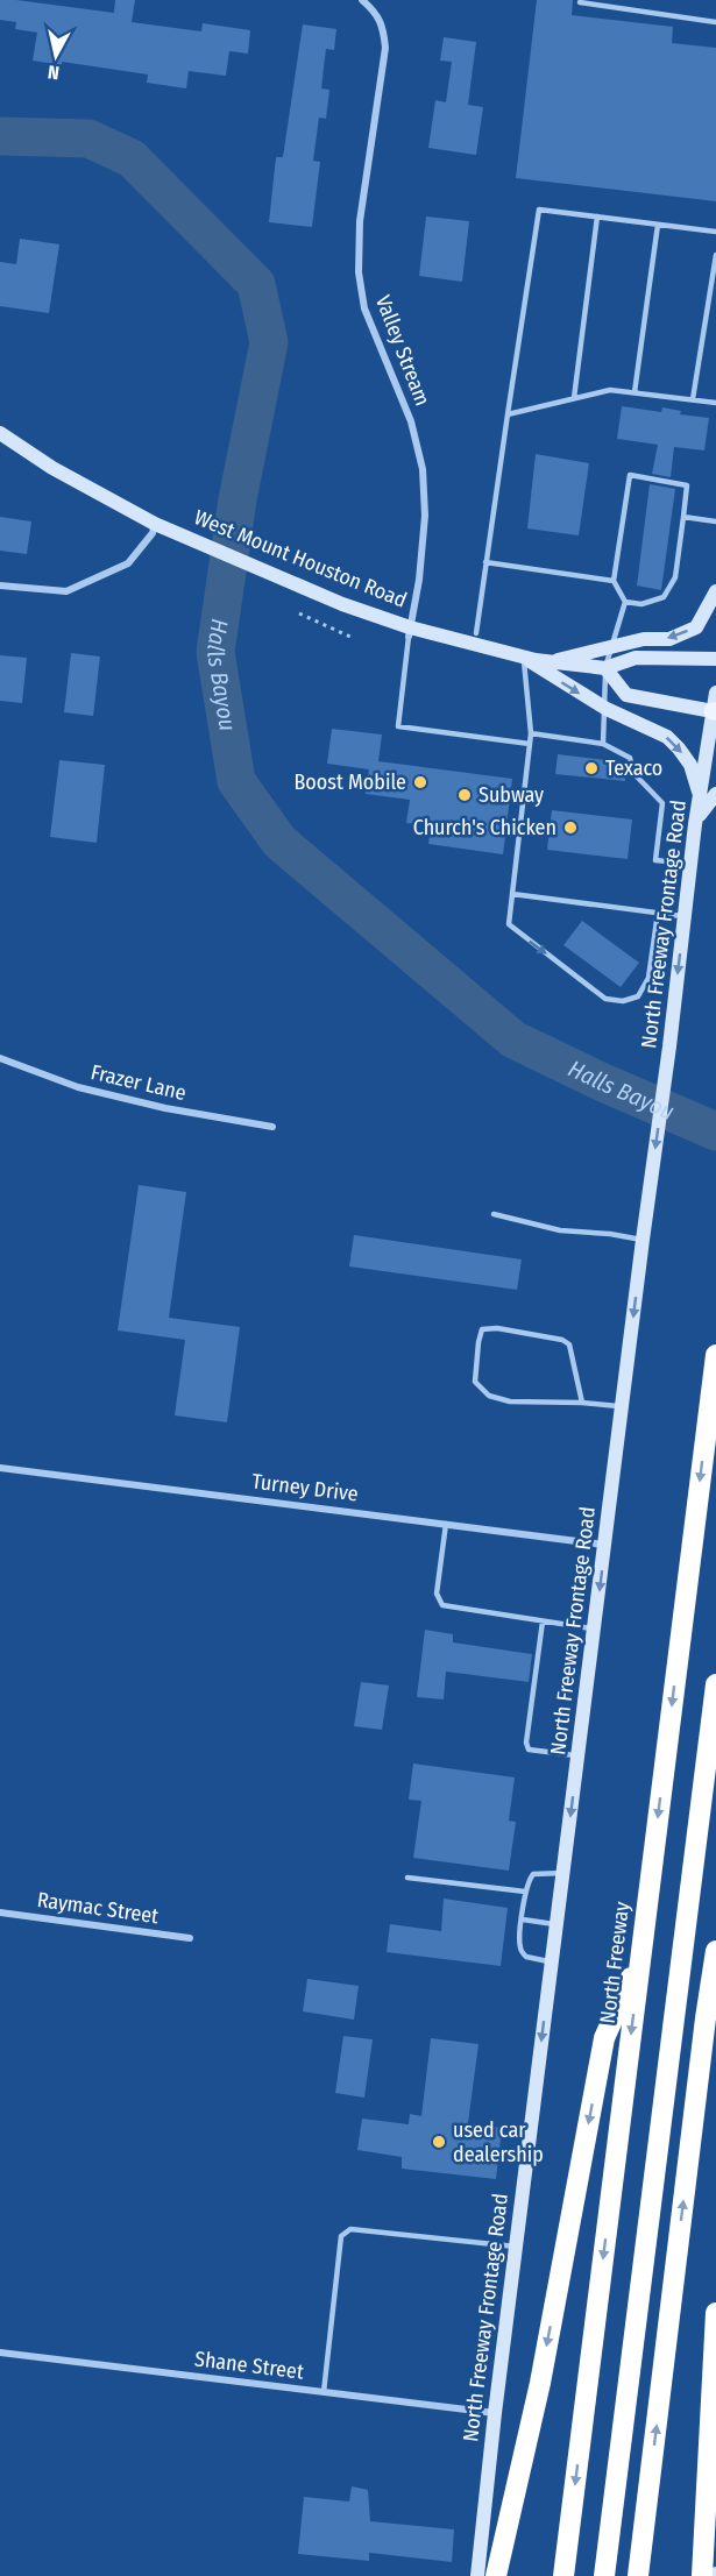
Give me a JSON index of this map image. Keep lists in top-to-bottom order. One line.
{"streets":{"highway":["North Freeway"],"main road":["West Mount Houston Road","North Freeway Frontage Road"],"street":["Valley Stream","Frazer Lane","Turney Drive","Raymac Street","Shane Street"]},"crossings":[["Valley Stream","West Mount Houston Road"],["North Freeway Frontage Road","Turney Drive"],["North Freeway Frontage Road","Shane Street"]],"one_way":["North Freeway Frontage Road"],"water":["Halls Bayou"],"places":["Texaco","Boost Mobile","Subway","Church's Chicken","used car dealership"],"north":"bottom"}
